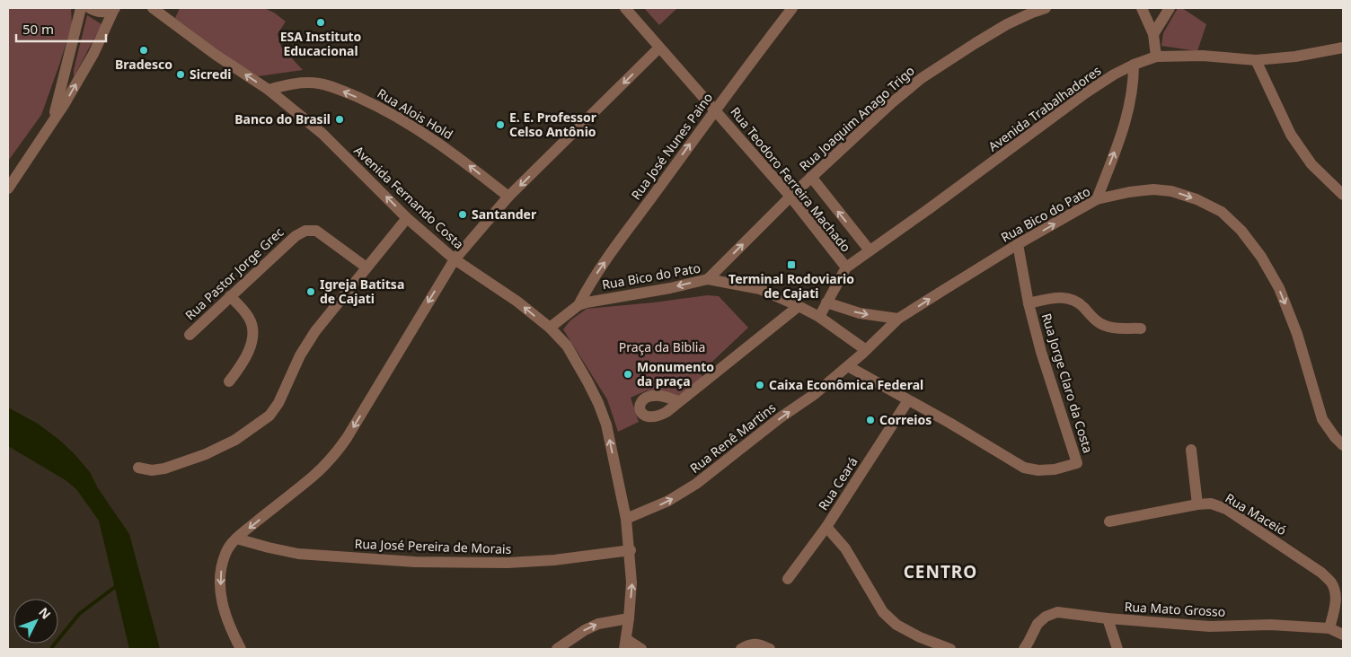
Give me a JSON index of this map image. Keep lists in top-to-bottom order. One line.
{"streets":{"street":["Avenida Trabalhadores","Rua Alois Hold","Rua Joaquim Anago Trigo","Rua José Nunes Paino","Rua Teodoro Ferreira Machado","Avenida Fernando Costa","Rua Bico do Pato","Rua Pastor Jorge Grec","Rua Jorge Claro da Costa","Rua Renê Martins","Rua Ceará","Rua Maceió","Rua José Pereira de Morais","Rua Mato Grosso"]},"crossings":[["Avenida Trabalhadores","Rua Teodoro Ferreira Machado"],["Avenida Trabalhadores","Rua Bico do Pato"],["Rua Alois Hold","Avenida Fernando Costa"],["Rua Joaquim Anago Trigo","Rua Teodoro Ferreira Machado"],["Rua Joaquim Anago Trigo","Rua Bico do Pato"],["Rua José Nunes Paino","Rua Teodoro Ferreira Machado"],["Rua José Nunes Paino","Rua Bico do Pato"],["Avenida Fernando Costa","Rua Bico do Pato"],["Avenida Fernando Costa","Rua Renê Martins"],["Avenida Fernando Costa","Rua José Pereira de Morais"],["Rua Bico do Pato","Rua Jorge Claro da Costa"],["Rua Bico do Pato","Rua Renê Martins"],["Rua Jorge Claro da Costa","Rua Renê Martins"],["Rua Jorge Claro da Costa","Rua Ceará"],["Rua Maceió","Rua Mato Grosso"]],"one_way":["Rua Alois Hold","Avenida Fernando Costa"],"districts":["CENTRO"],"parks":["Praça da Biblia"],"places":{"other":["ESA Instituto Educacional","Bradesco","Sicredi","Banco do Brasil","E. E. Professor Celso Antônio","Santander","Igreja Batitsa de Cajati","Monumento da praça","Caixa Econômica Federal","Correios"],"transit":["Terminal Rodoviario de Cajati"]},"scale_bar":"50 m","north":"top right"}
